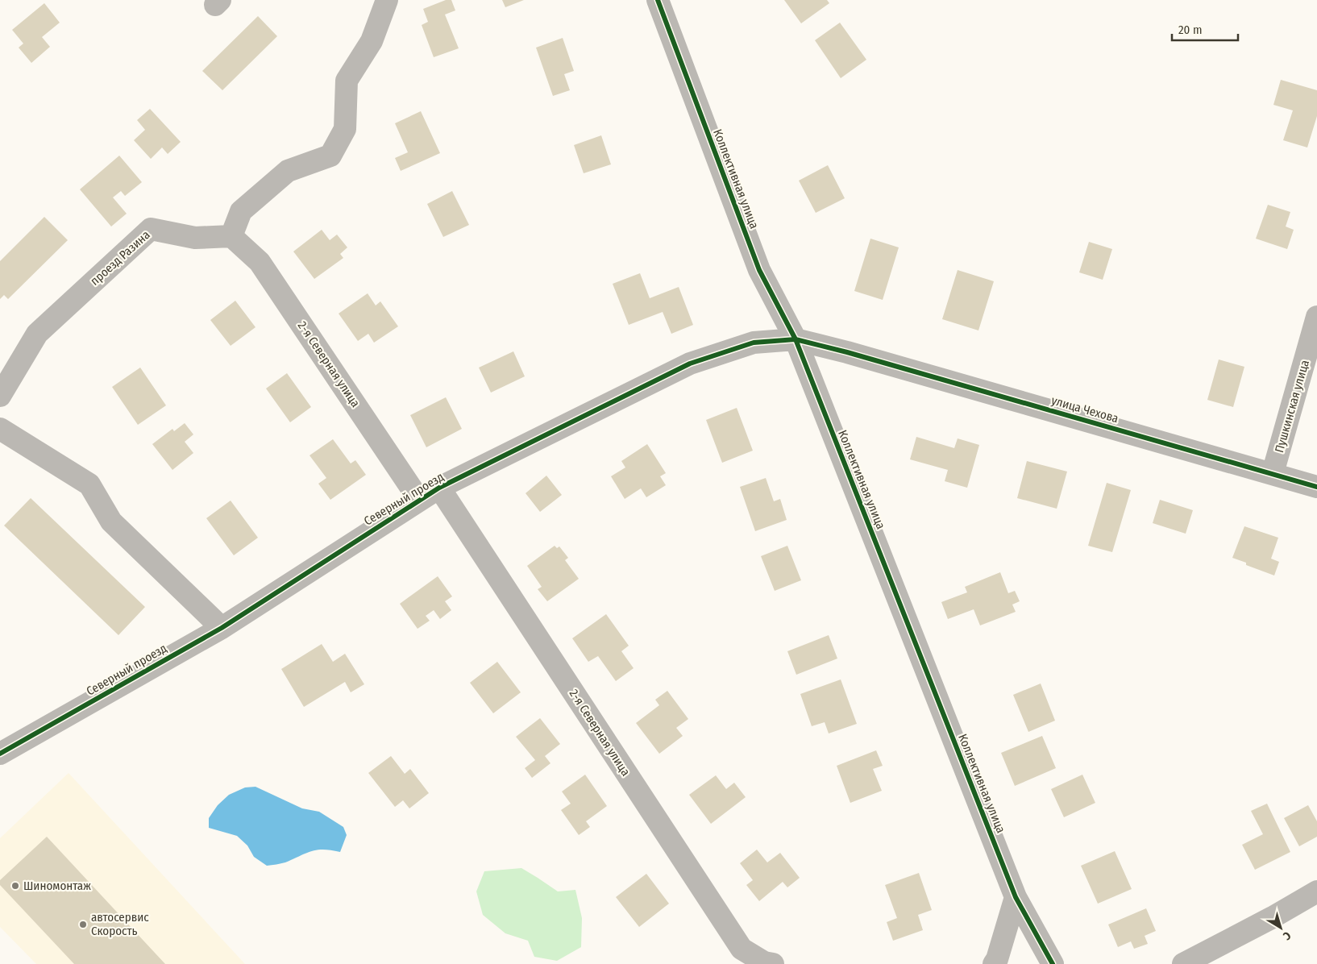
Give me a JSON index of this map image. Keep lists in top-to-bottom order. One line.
{"streets":{"street":["Коллективная улица","проезд Разина","2-я Северная улица","Пушкинская улица","улица Чехова","Северный проезд"]},"crossings":[["Коллективная улица","Северный проезд"],["проезд Разина","2-я Северная улица"],["2-я Северная улица","Северный проезд"],["Пушкинская улица","улица Чехова"],["улица Чехова","Северный проезд"]],"places":["Шиномонтаж","автосервис Скорость"],"scale_bar":"20 m","north":"bottom right"}
